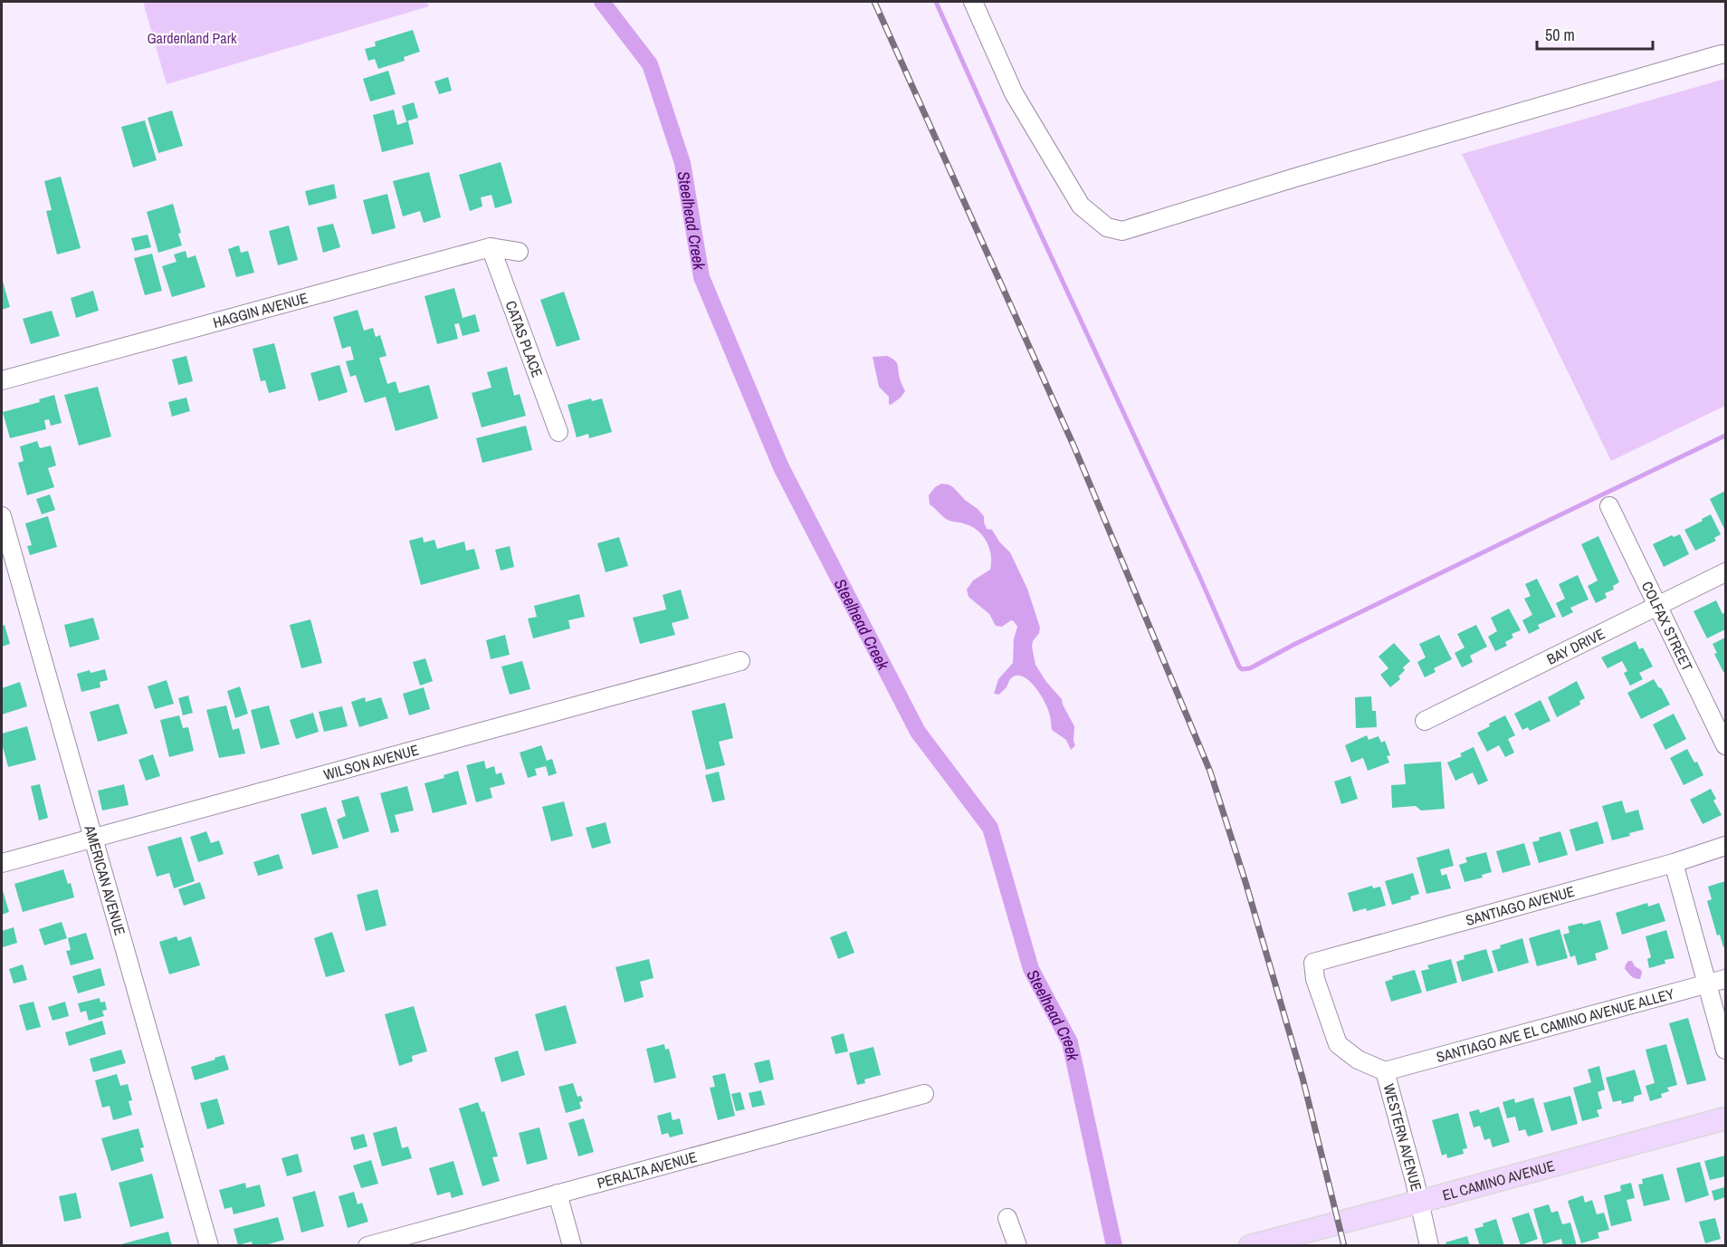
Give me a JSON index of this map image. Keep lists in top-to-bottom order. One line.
{"streets":{"main road":["EL CAMINO AVENUE"],"street":["HAGGIN AVENUE","CATAS PLACE","COLFAX STREET","BAY DRIVE","WILSON AVENUE","AMERICAN AVENUE","SANTIAGO AVENUE","SANTIAGO AVE EL CAMINO AVENUE ALLEY","WESTERN AVENUE","PERALTA AVENUE"]},"crossings":[["HAGGIN AVENUE","CATAS PLACE"],["COLFAX STREET","BAY DRIVE"],["WILSON AVENUE","AMERICAN AVENUE"],["SANTIAGO AVENUE","WESTERN AVENUE"],["SANTIAGO AVE EL CAMINO AVENUE ALLEY","WESTERN AVENUE"],["WESTERN AVENUE","EL CAMINO AVENUE"]],"water":["Steelhead Creek"],"parks":["Gardenland Park"],"scale_bar":"50 m"}
